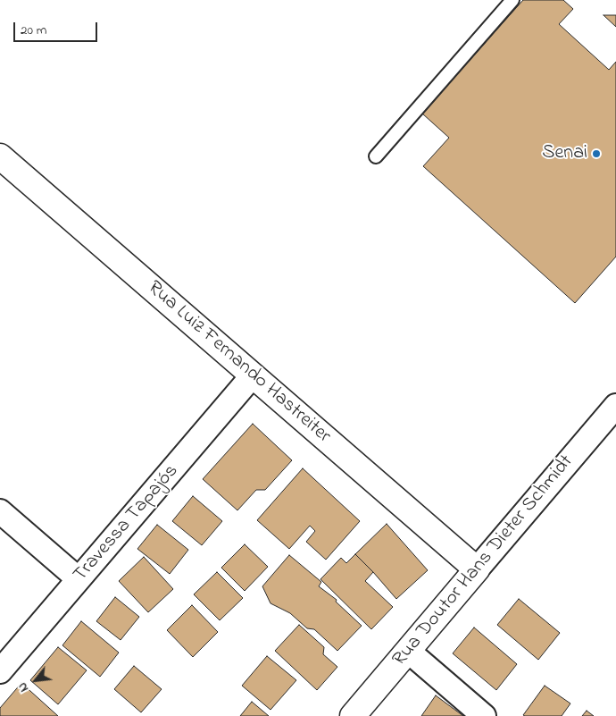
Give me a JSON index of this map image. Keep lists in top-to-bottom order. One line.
{"streets":{"street":["Rua Luiz Fernando Hastreiter","Travessa Tapajós","Rua Doutor Hans Dieter Schmidt"]},"crossings":[["Rua Luiz Fernando Hastreiter","Travessa Tapajós"],["Rua Luiz Fernando Hastreiter","Rua Doutor Hans Dieter Schmidt"]],"places":["Senai"],"scale_bar":"20 m","north":"bottom left"}
